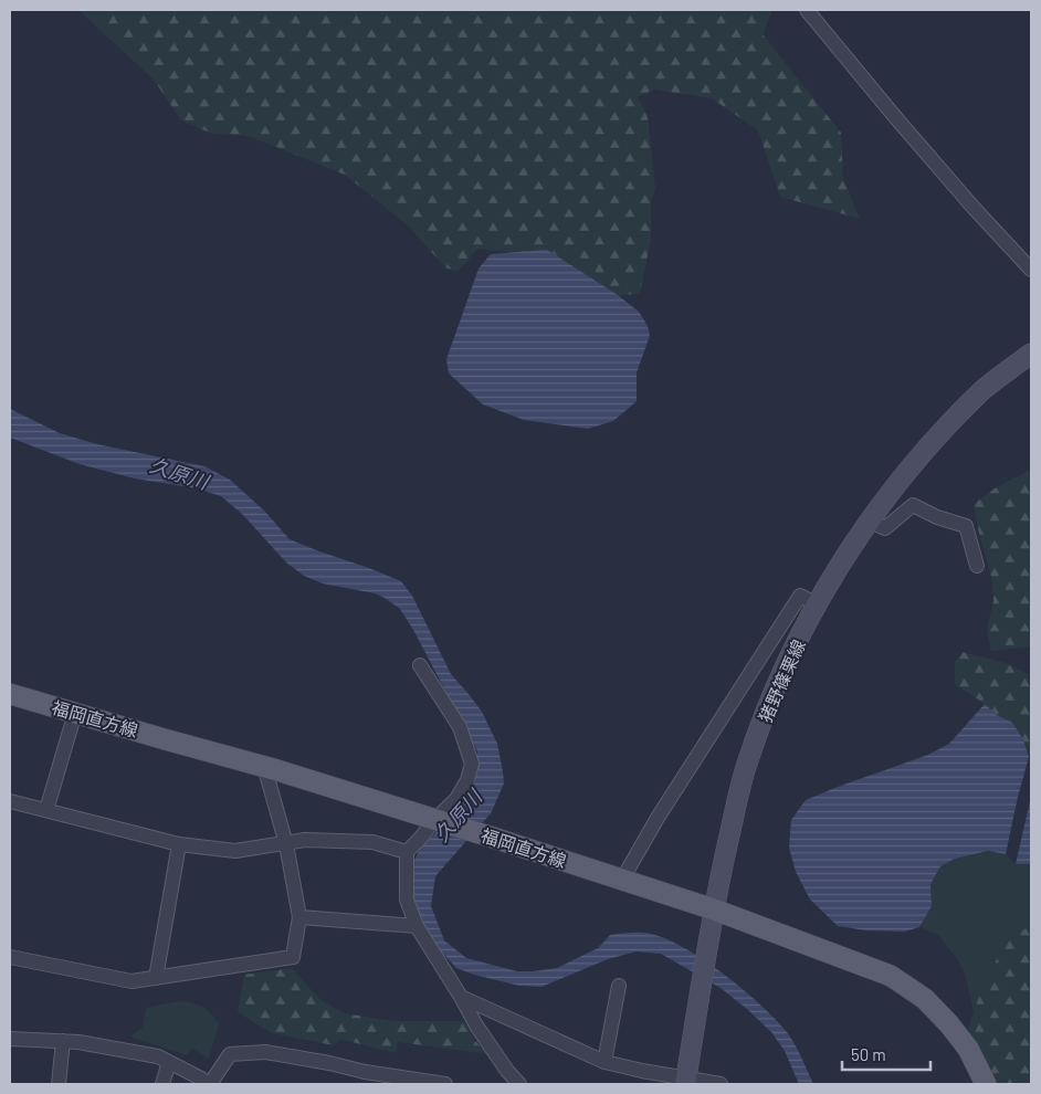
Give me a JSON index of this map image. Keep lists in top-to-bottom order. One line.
{"streets":{"main road":["猪野篠栗線","福岡直方線"]},"crossings":[["猪野篠栗線","福岡直方線"]],"water":["久原川"],"scale_bar":"50 m"}
